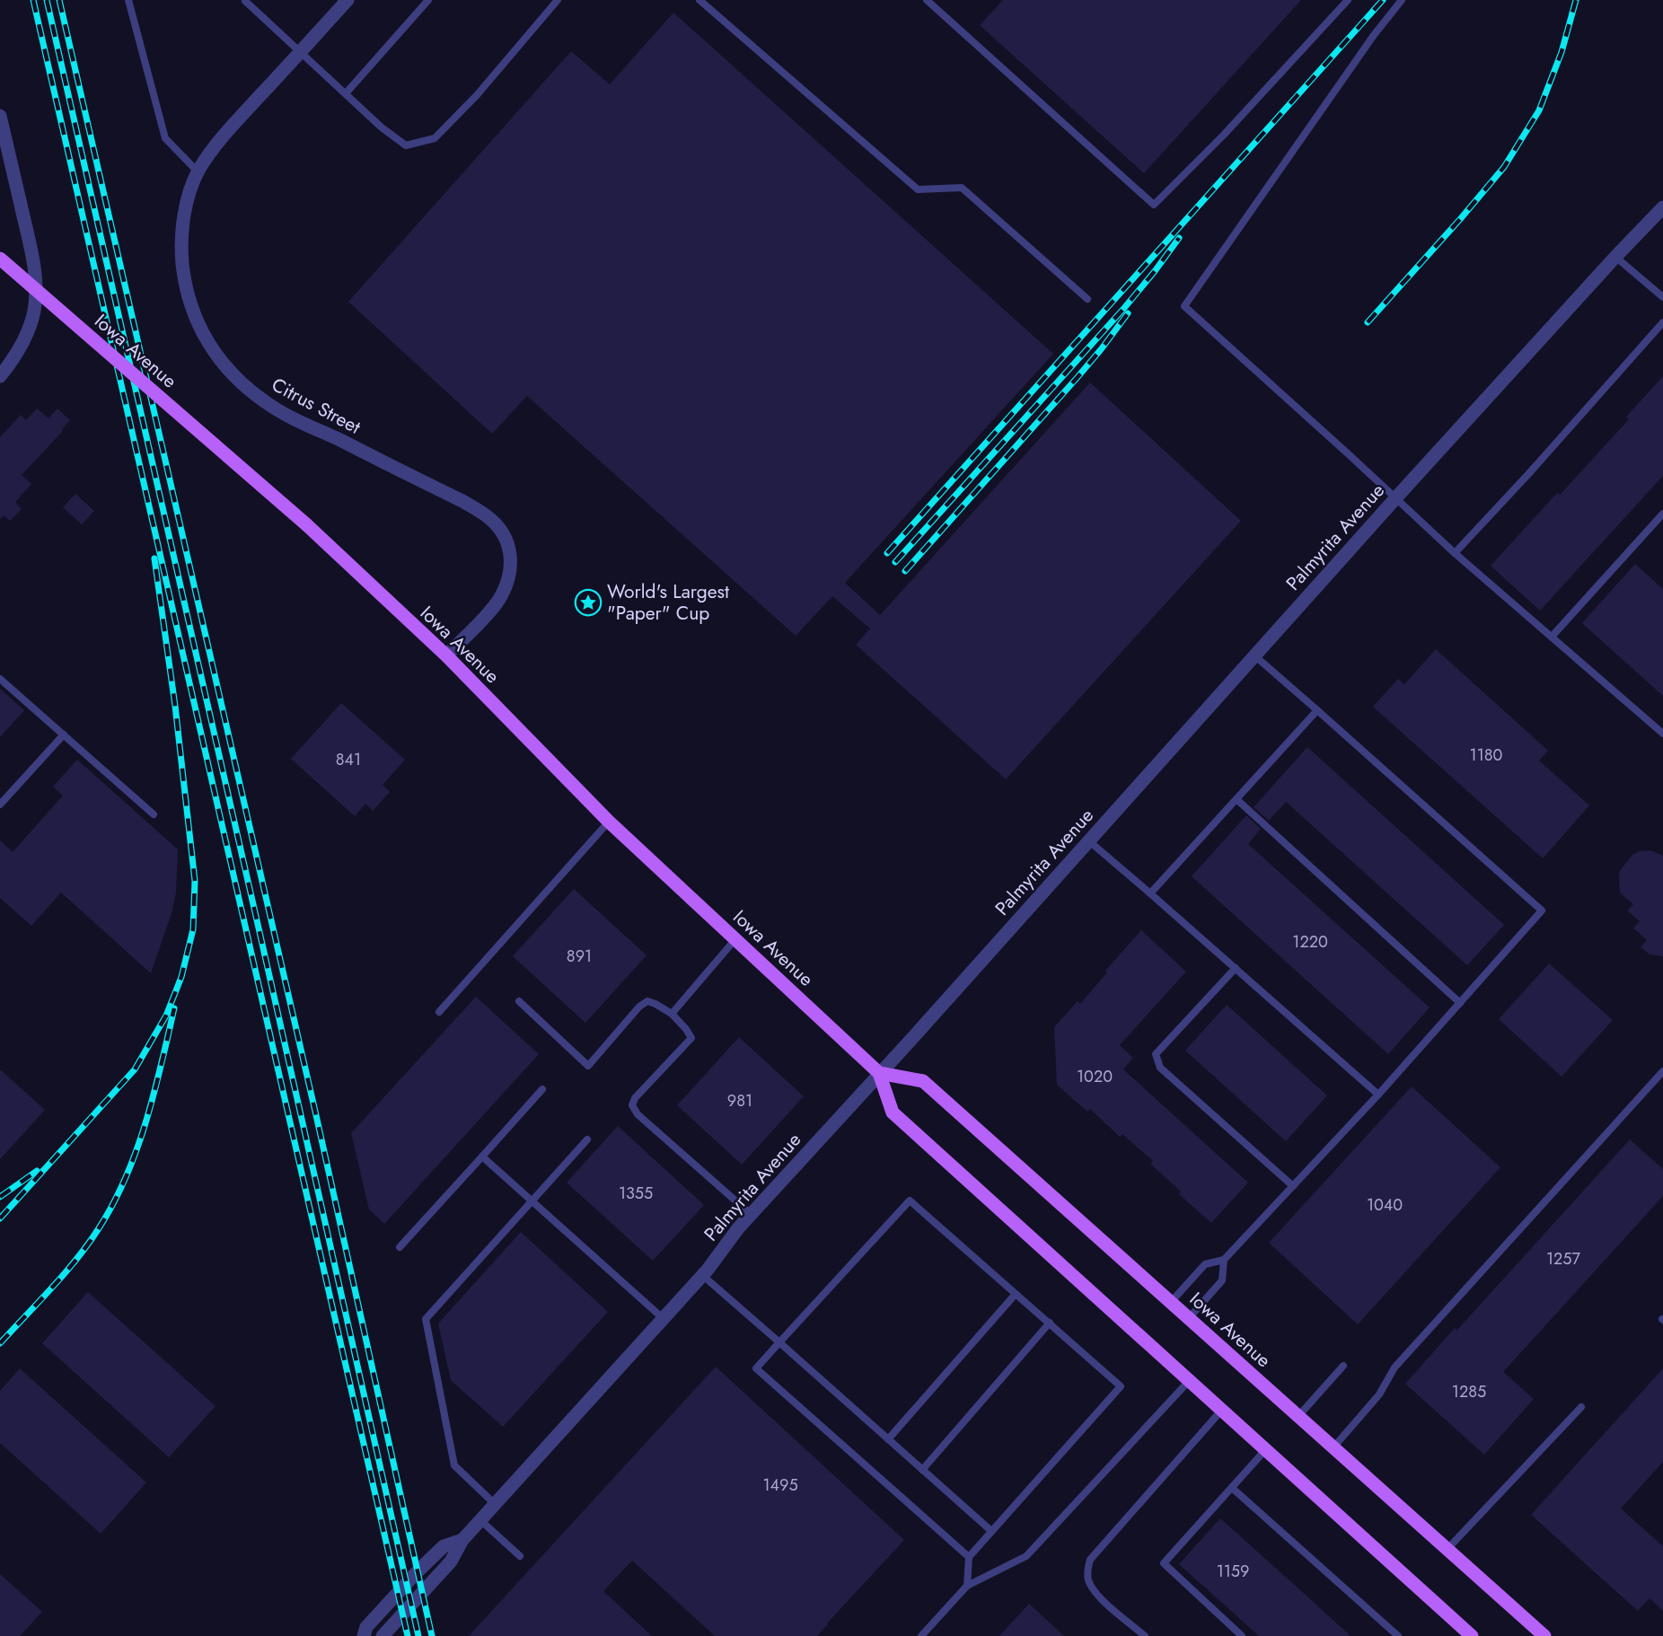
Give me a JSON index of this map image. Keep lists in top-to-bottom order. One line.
{"streets":{"main road":["Iowa Avenue"],"street":["Citrus Street","Palmyrita Avenue"]},"crossings":[["Iowa Avenue","Citrus Street"],["Iowa Avenue","Palmyrita Avenue"]],"places":{"place":["World's Largest \"Paper\" Cup"]},"house_numbers":["1180","841","1220","891","1020","981","1355","1040","1257","1285","1495","1159"]}
